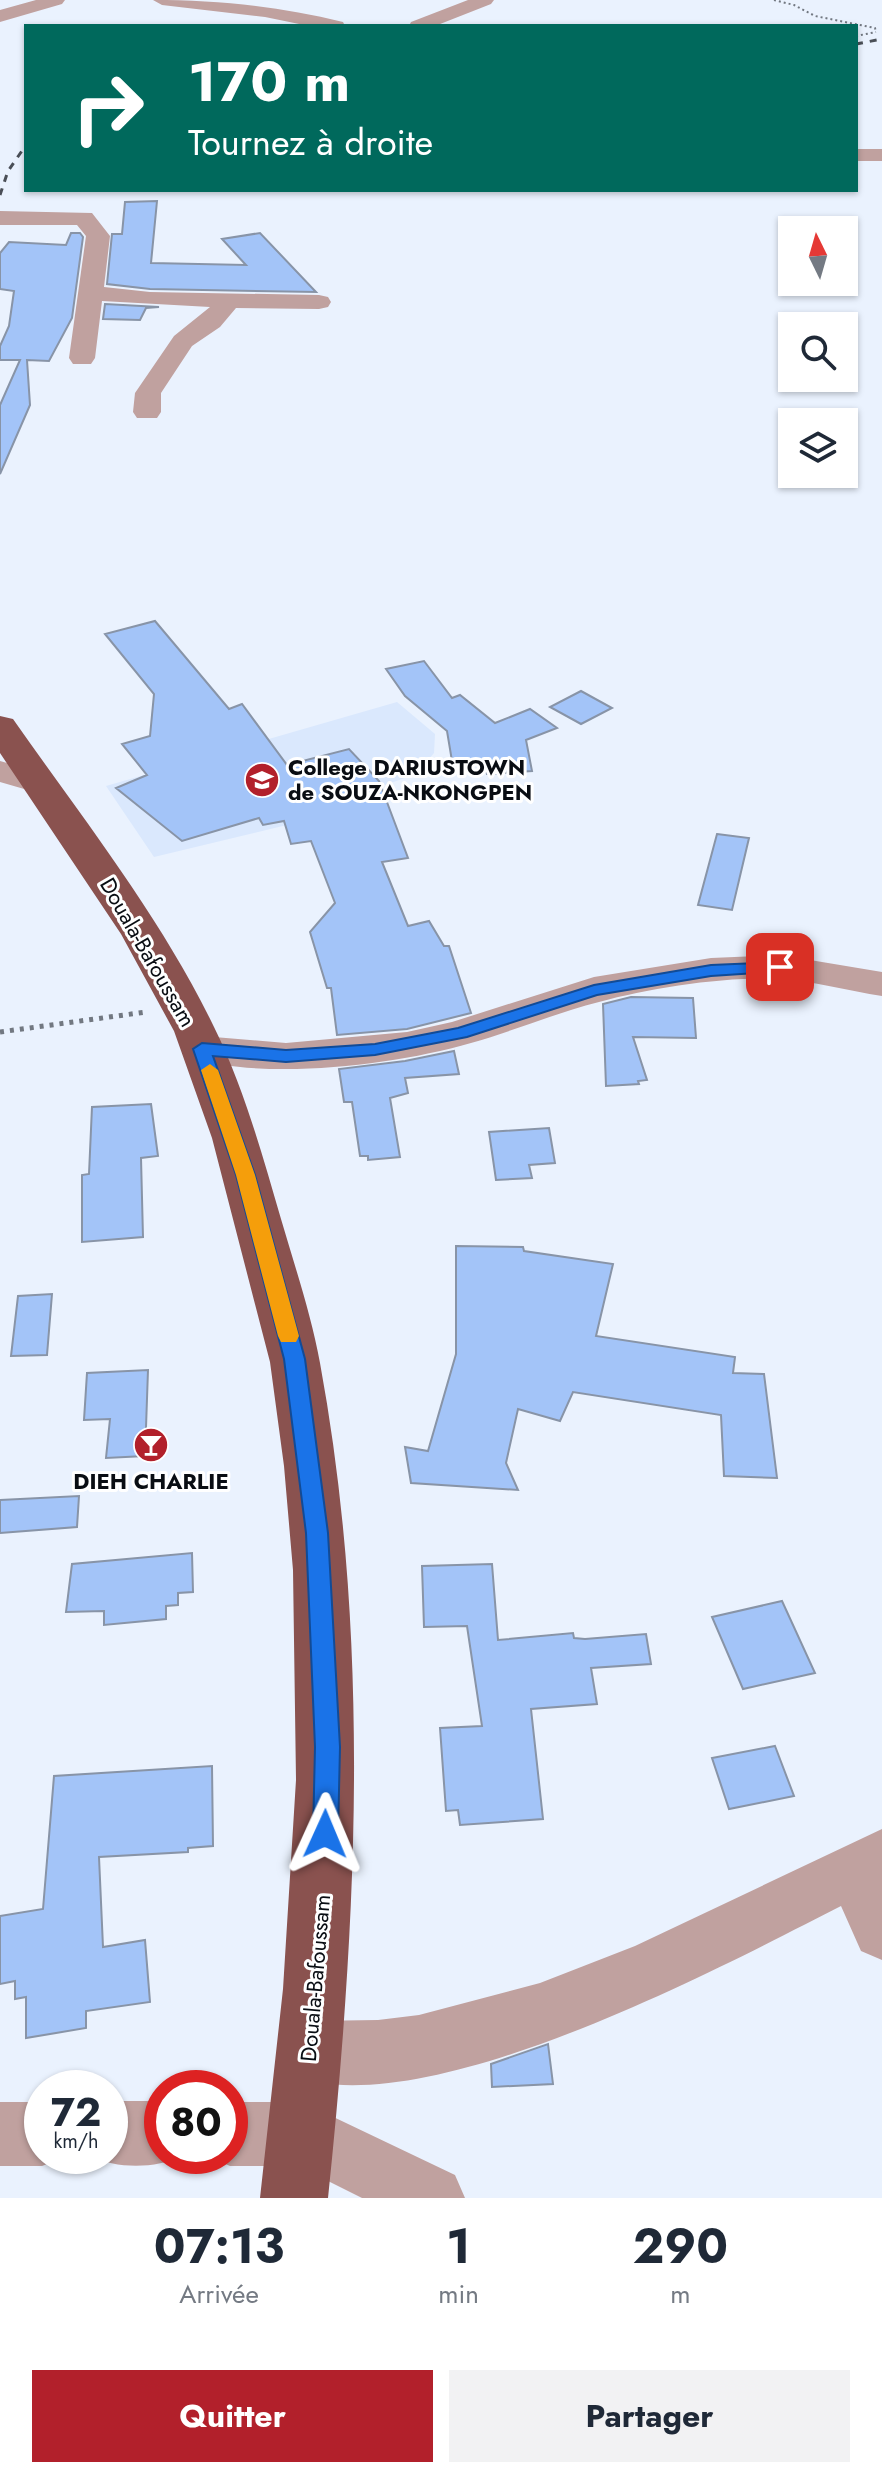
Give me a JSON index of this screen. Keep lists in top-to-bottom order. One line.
{"streets":{"highway":["Douala-Bafoussam"]},"places":{"school or university":["College DARIUSTOWN de SOUZA-NKONGPEN"],"bar":["DIEH CHARLIE"]},"north":"top","page":{"turn":["170 m","Tournez à droite"],"speed":"72 km/h","limit":"80","eta":["07:13","Arrivée","1","min","290","m"],"buttons":["Quitter","Partager"]}}
